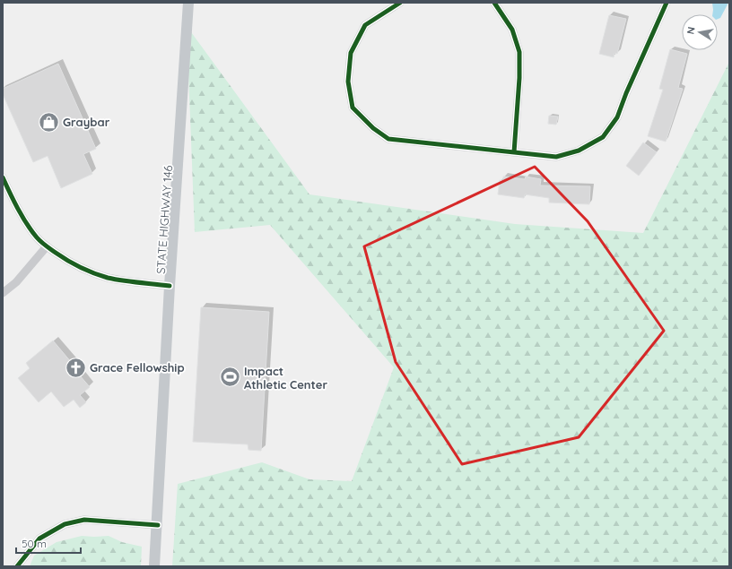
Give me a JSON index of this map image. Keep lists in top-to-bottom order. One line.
{"streets":{"main road":["STATE HIGHWAY 146"]},"places":{"shop":["Graybar"],"church":["Grace Fellowship"],"sports":["Impact Athletic Center"]},"scale_bar":"50 m","north":"left"}
